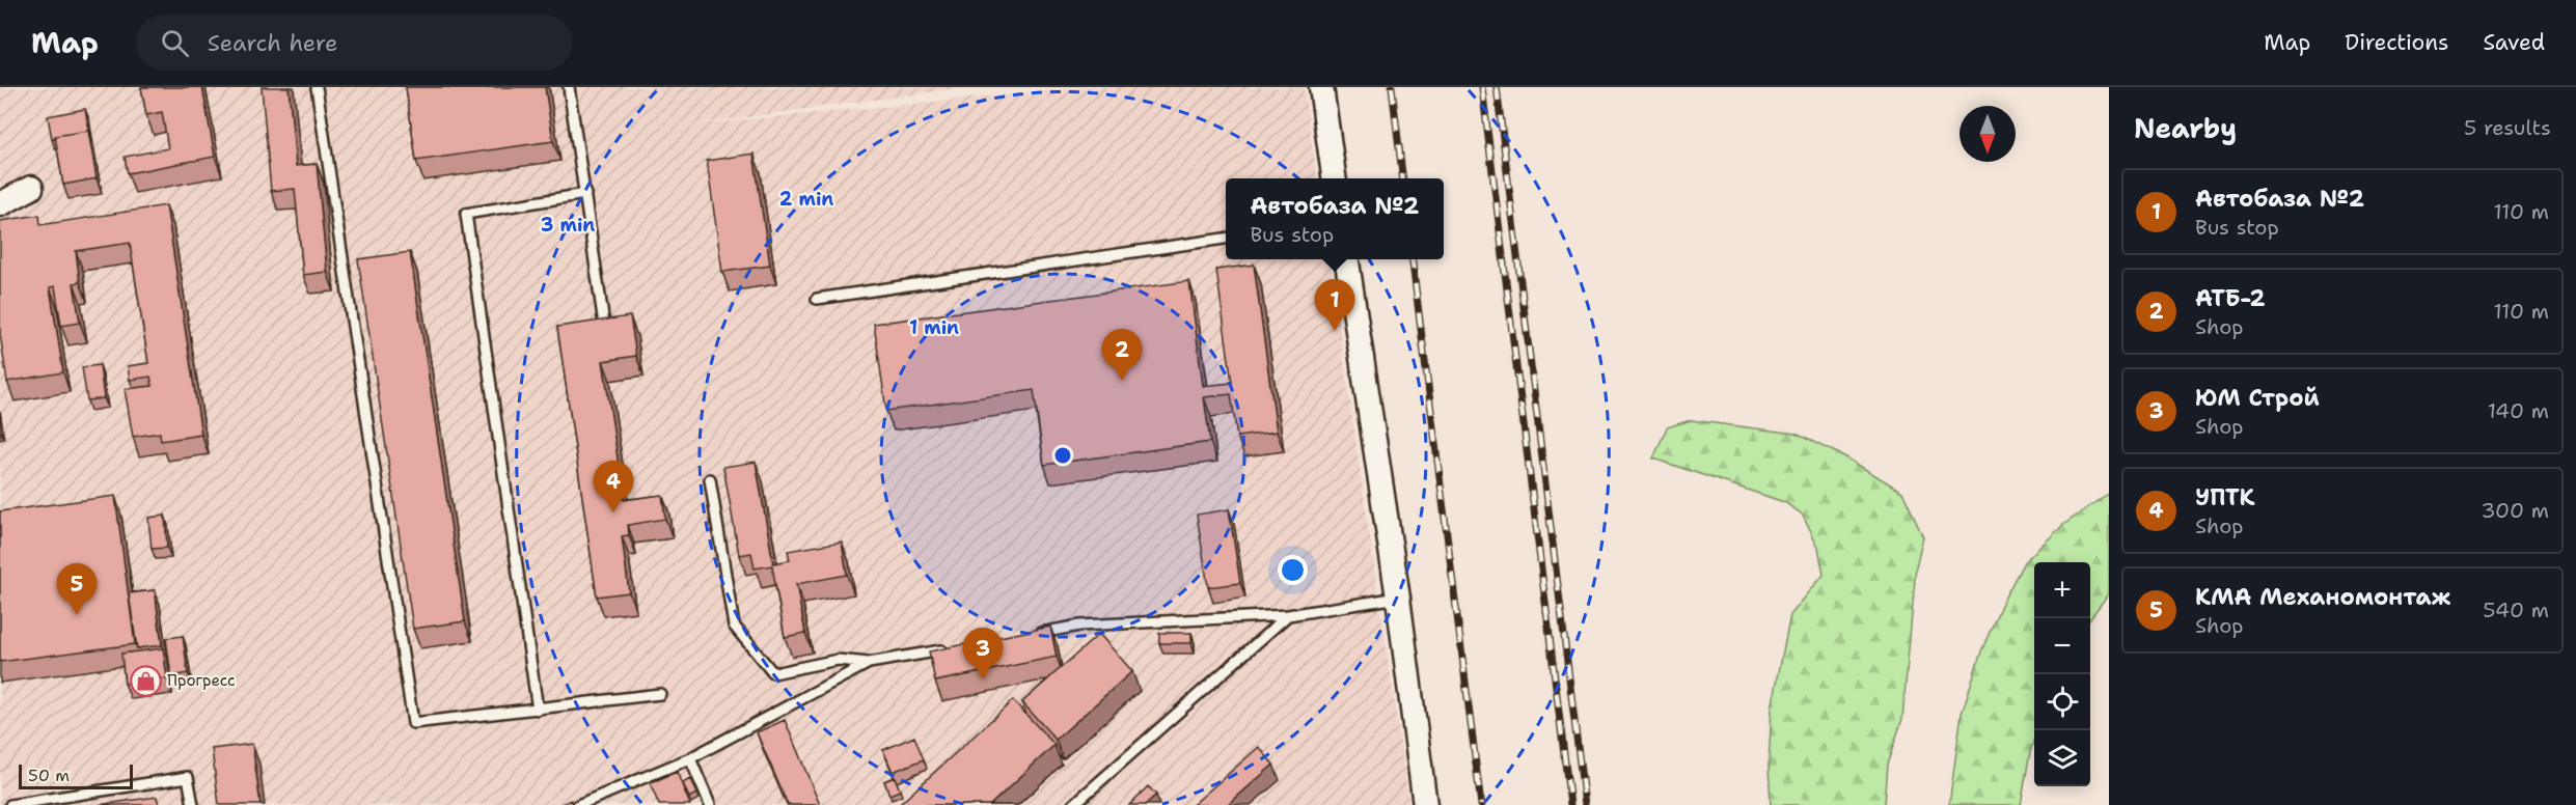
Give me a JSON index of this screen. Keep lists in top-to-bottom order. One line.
{"places":{"shop":["Прогресс"]},"scale_bar":"50 m","north":"bottom","page":{"header":"Map","search":"Search here","nav":["Map","Directions","Saved"],"heading":["Nearby","5 results"],"list":[{"mark":"1","name":"Автобаза №2","note":"Bus stop","value":"110 m"},{"mark":"2","name":"АТБ-2","note":"Shop","value":"110 m"},{"mark":"3","name":"ЮМ Строй","note":"Shop","value":"140 m"},{"mark":"4","name":"УПТК","note":"Shop","value":"300 m"},{"mark":"5","name":"КМА Механомонтаж","note":"Shop","value":"540 m"}],"popup":["Автобаза №2","Bus stop"],"pins":["1","2","4","5","3"],"map_buttons":["+","−"],"scale":"50 m"},"rings":["2 min","3 min","1 min"]}
